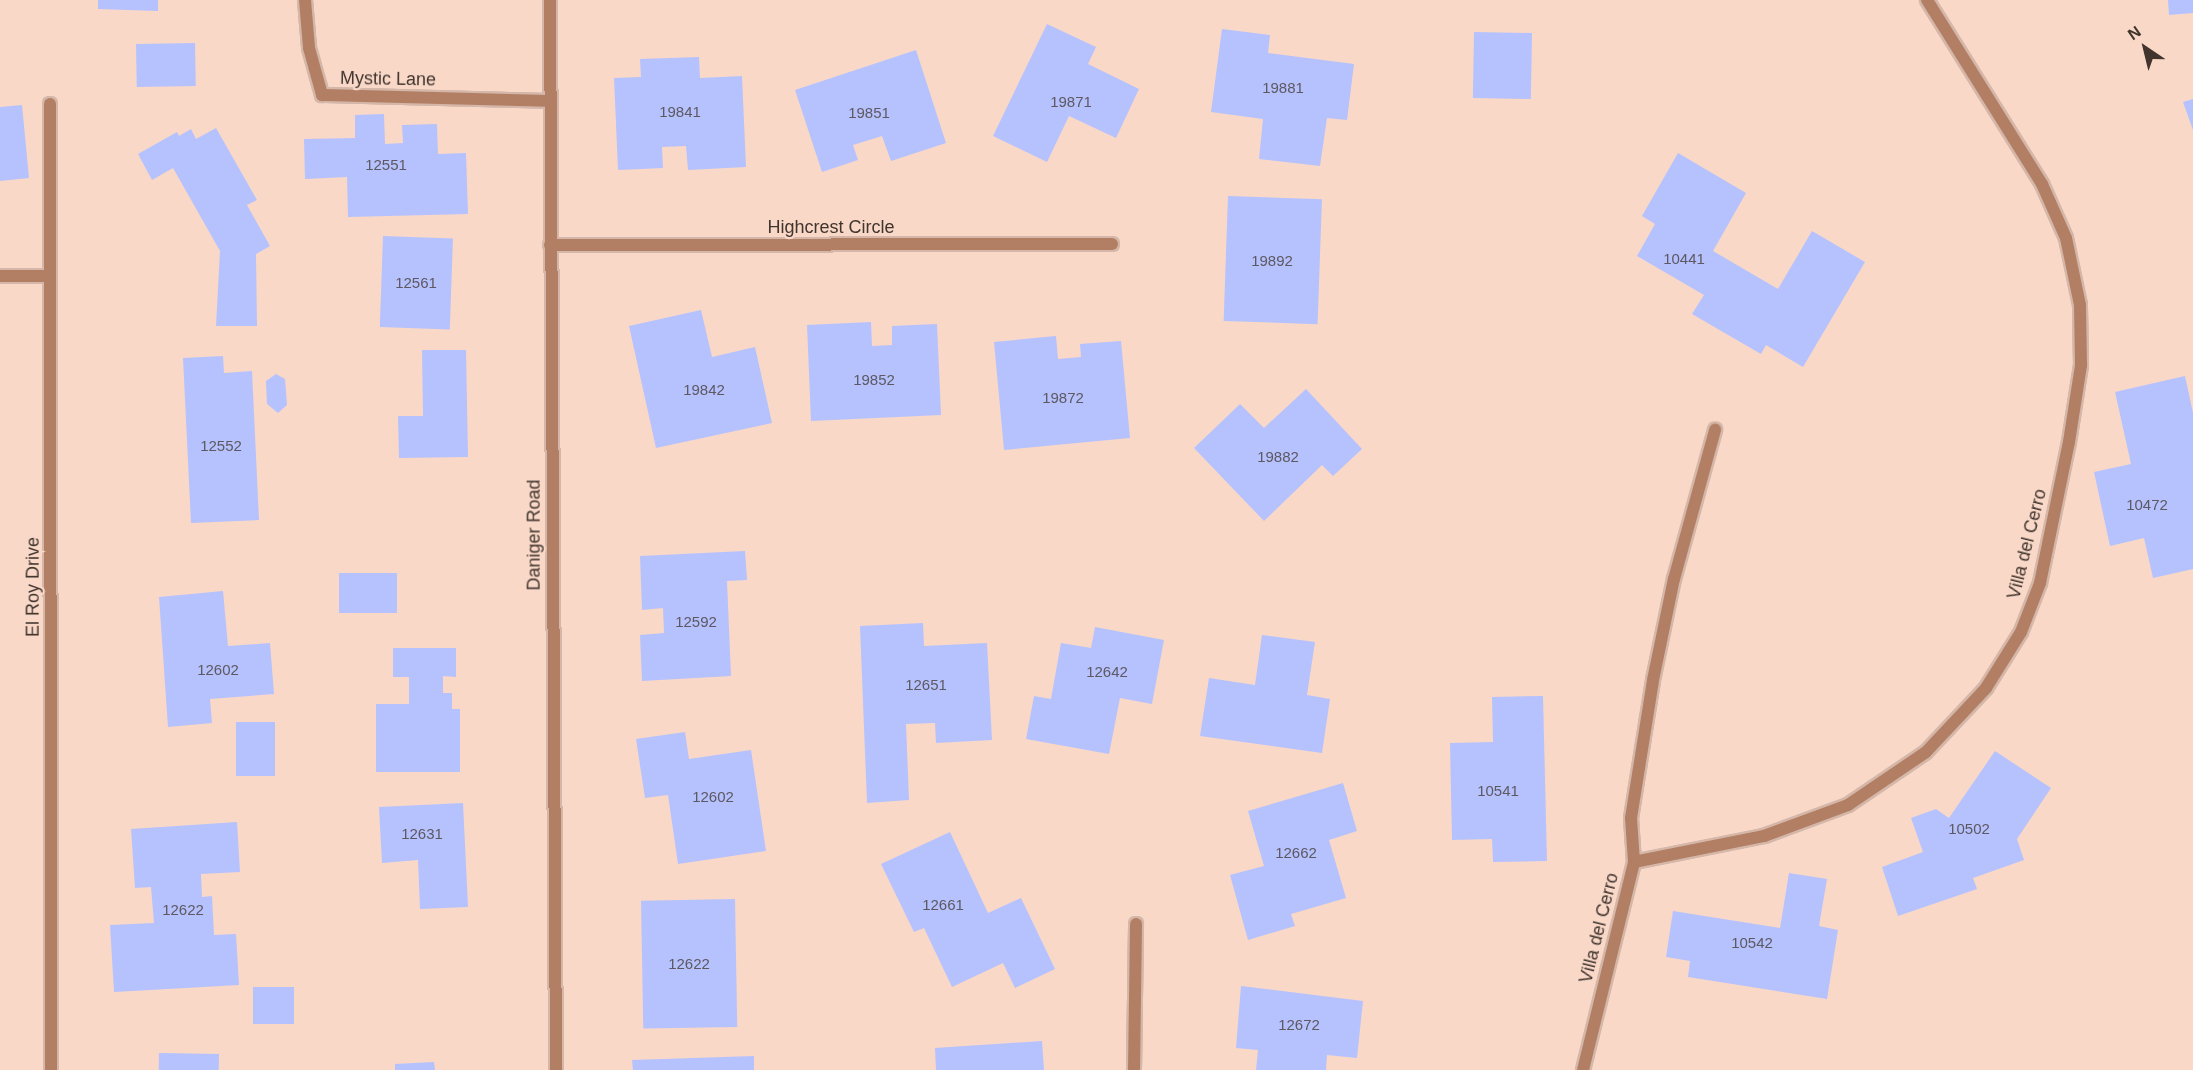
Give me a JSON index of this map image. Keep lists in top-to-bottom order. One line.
{"streets":{"street":["Mystic Lane","Highcrest Circle","Daniger Road","Villa del Cerro","El Roy Drive"]},"crossings":[["Mystic Lane","Daniger Road"],["Highcrest Circle","Daniger Road"]],"house_numbers":["19881","19871","19841","19851","12551","10441","19892","12561","19852","19842","19872","12552","19882","10472","12592","12602","12642","12651","10541","12602","10502","12631","12662","12661","12622","10542","12622","12672"],"north":"top left"}
